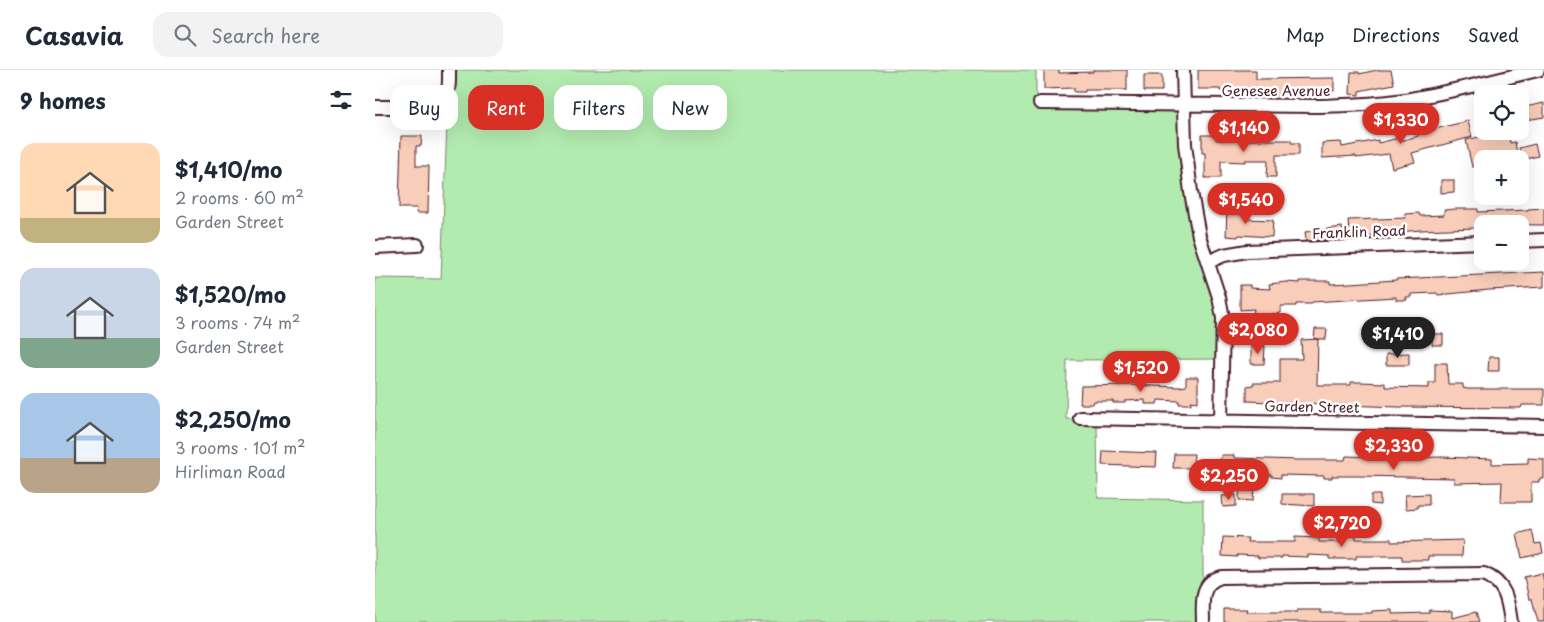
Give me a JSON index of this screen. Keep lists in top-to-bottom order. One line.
{"streets":{"street":["Genesee Avenue","Franklin Road","Garden Street"]},"page":{"header":"Casavia","search":"Search here","nav":["Map","Directions","Saved"],"heading":"9 homes","map_buttons":["+","−"],"chip":["Buy","Rent","Filters","New"],"price":["$1,330","$1,140","$1,540","$2,080","$1,410","$1,520","$2,330","$2,250","$2,720"],"list":[{"name":"$1,410/mo","note":"2 rooms · 60 m² · Garden Street"},{"name":"$1,520/mo","note":"3 rooms · 74 m² · Garden Street"},{"name":"$2,250/mo","note":"3 rooms · 101 m² · Hirliman Road"}]}}
